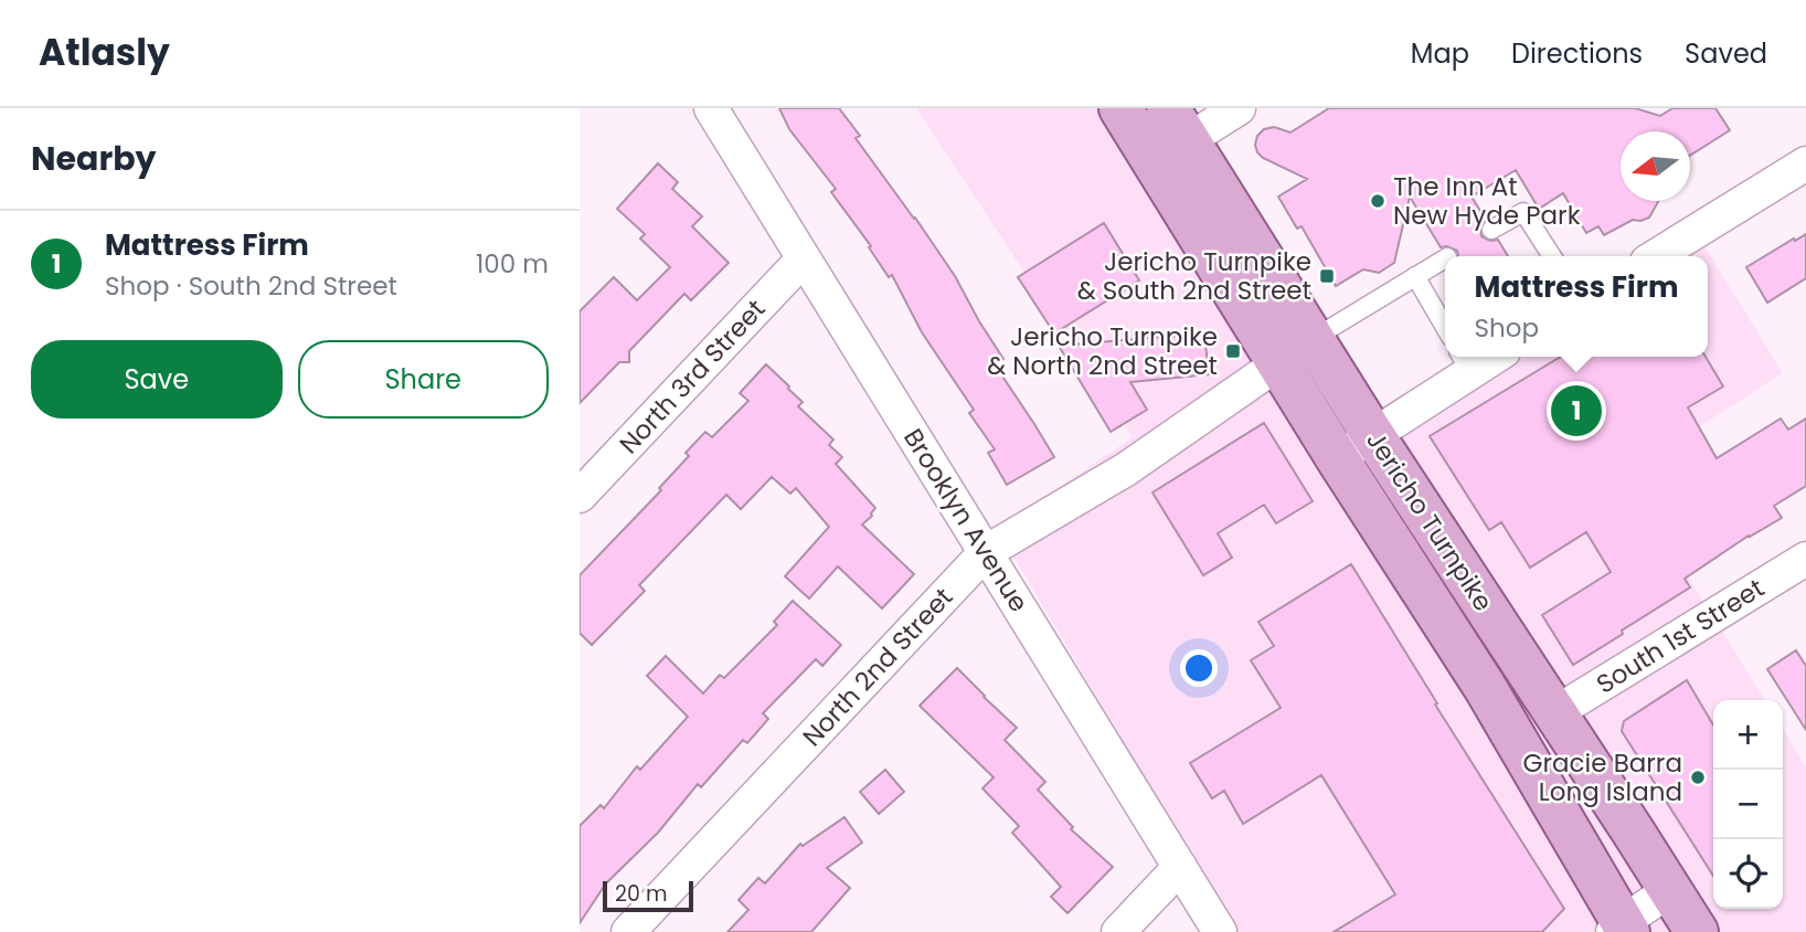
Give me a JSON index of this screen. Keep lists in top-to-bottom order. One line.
{"streets":{"main road":["Jericho Turnpike"],"street":["North 3rd Street","Brooklyn Avenue","South 1st Street","North 2nd Street"]},"crossings":[["North 3rd Street","Brooklyn Avenue"],["Brooklyn Avenue","North 2nd Street"],["Jericho Turnpike","South 1st Street"],["Jericho Turnpike","North 2nd Street"]],"places":{"other":["The Inn At New Hyde Park","Gracie Barra Long Island"],"transit":["Jericho Turnpike & South 2nd Street","Jericho Turnpike & North 2nd Street"]},"scale_bar":"20 m","north":"left","page":{"header":"Atlasly","nav":["Map","Directions","Saved"],"heading":"Nearby","list":[{"mark":"1","name":"Mattress Firm","note":"Shop · South 2nd Street","value":"100 m"}],"popup":["Mattress Firm","Shop"],"buttons":["Save","Share"],"pins":"1","map_buttons":["+","−"],"scale":"20 m"}}
